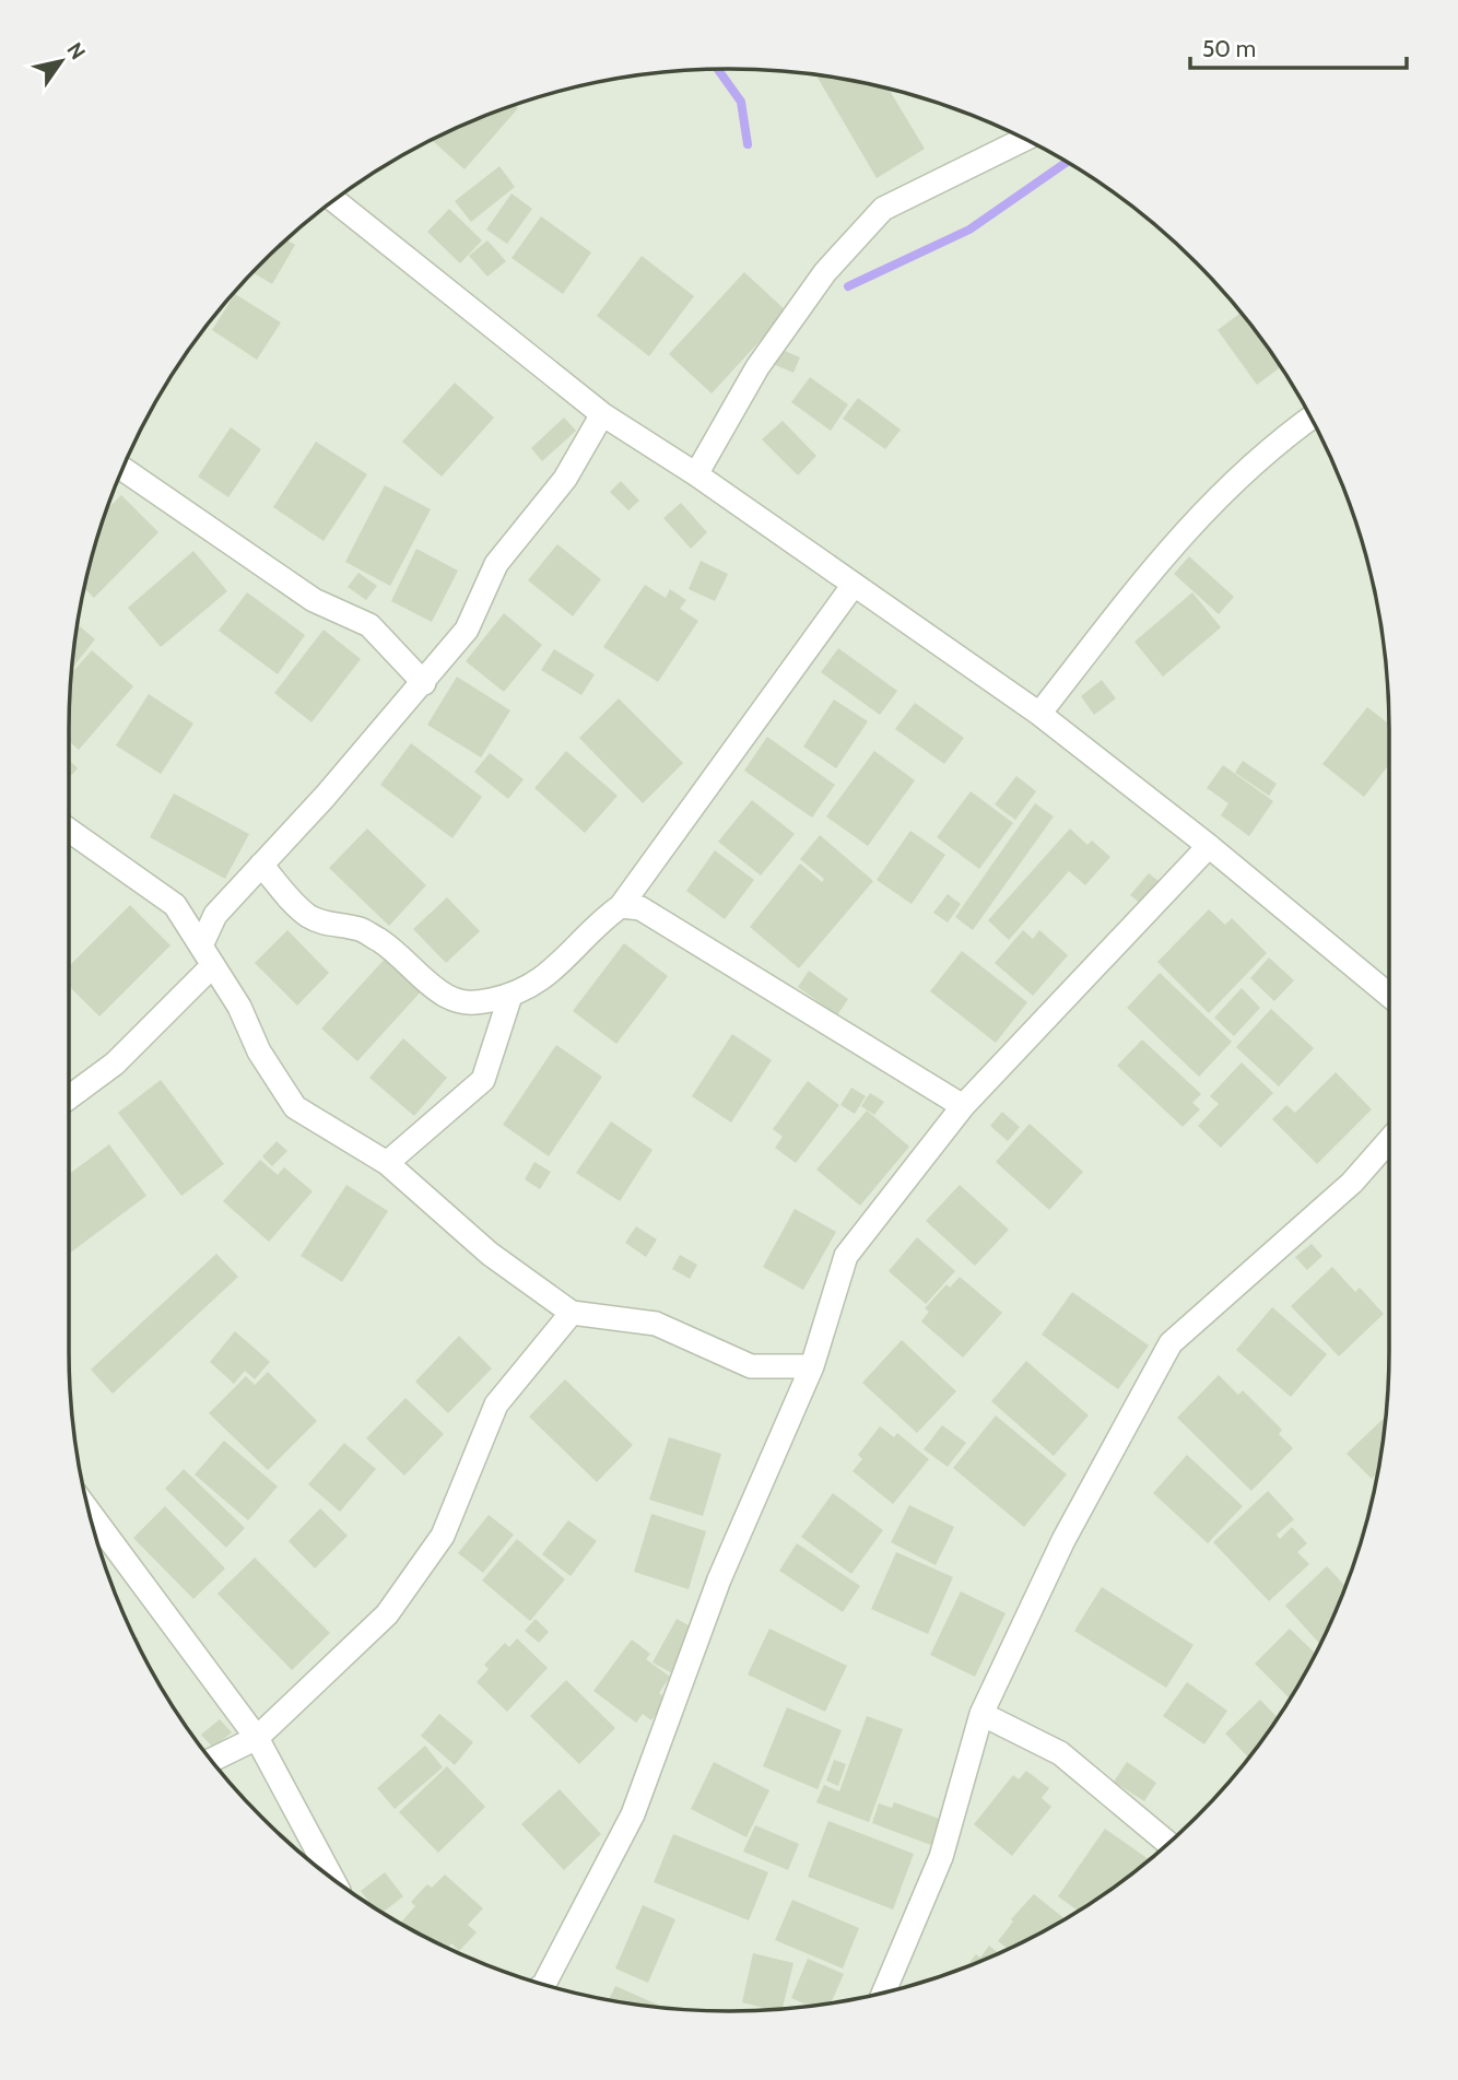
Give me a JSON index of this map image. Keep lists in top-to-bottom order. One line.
{"scale_bar":"50 m","north":"top right"}
